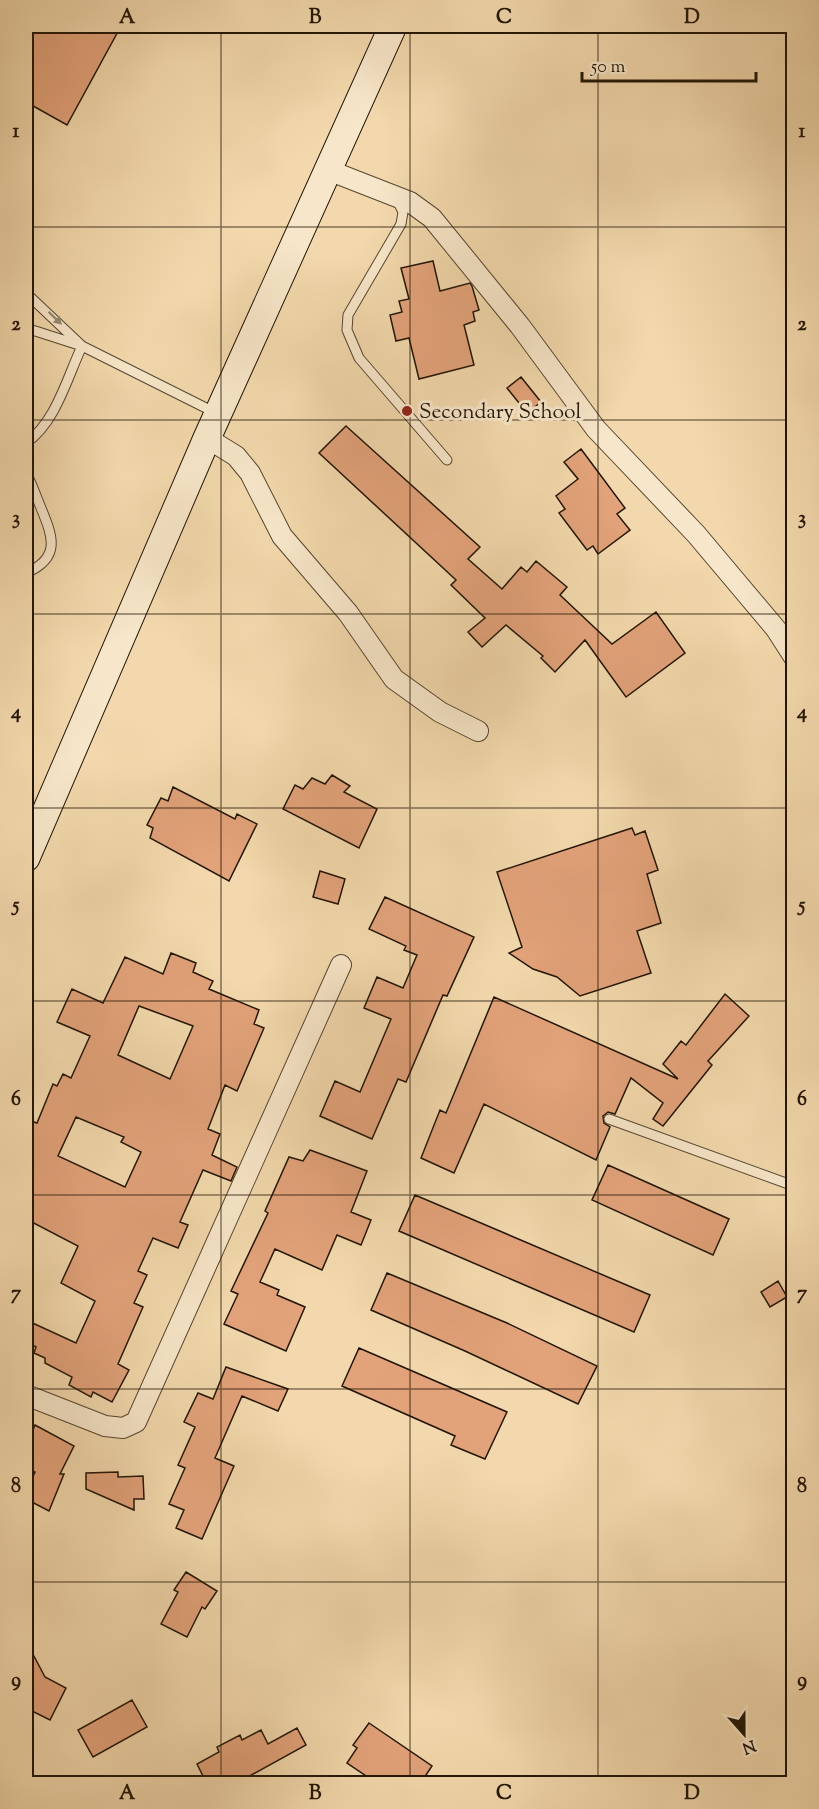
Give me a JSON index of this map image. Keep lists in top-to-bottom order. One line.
{"places":["Secondary School"],"scale_bar":"50 m","north":"bottom","grid":{"columns":["A","B","C","D"],"rows":["1","2","3","4","5","6","7","8","9"]}}
